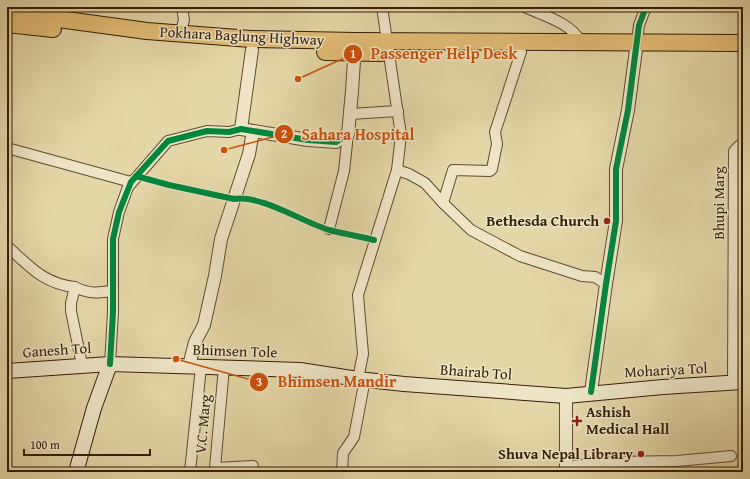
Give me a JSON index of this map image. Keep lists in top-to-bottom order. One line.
{"streets":{"highway":["Pokhara Baglung Highway"],"main road":["Ganesh Tol","Bhimsen Tole","Mohariya Tol","Bhairab Tol"],"street":["Bhupi Marg","V.C. Marg"]},"crossings":[["Bhupi Marg","Mohariya Tol"],["Ganesh Tol","Bhimsen Tole"],["Bhimsen Tole","Bhairab Tol"],["Bhimsen Tole","V.C. Marg"],["Mohariya Tol","Bhairab Tol"]],"places":{"other":["Passenger Help Desk","Sahara Hospital","Bethesda Church","Bhimsen Mandir","Shuva Nepal Library"],"health":["Ashish Medical Hall"]},"scale_bar":"100 m"}
